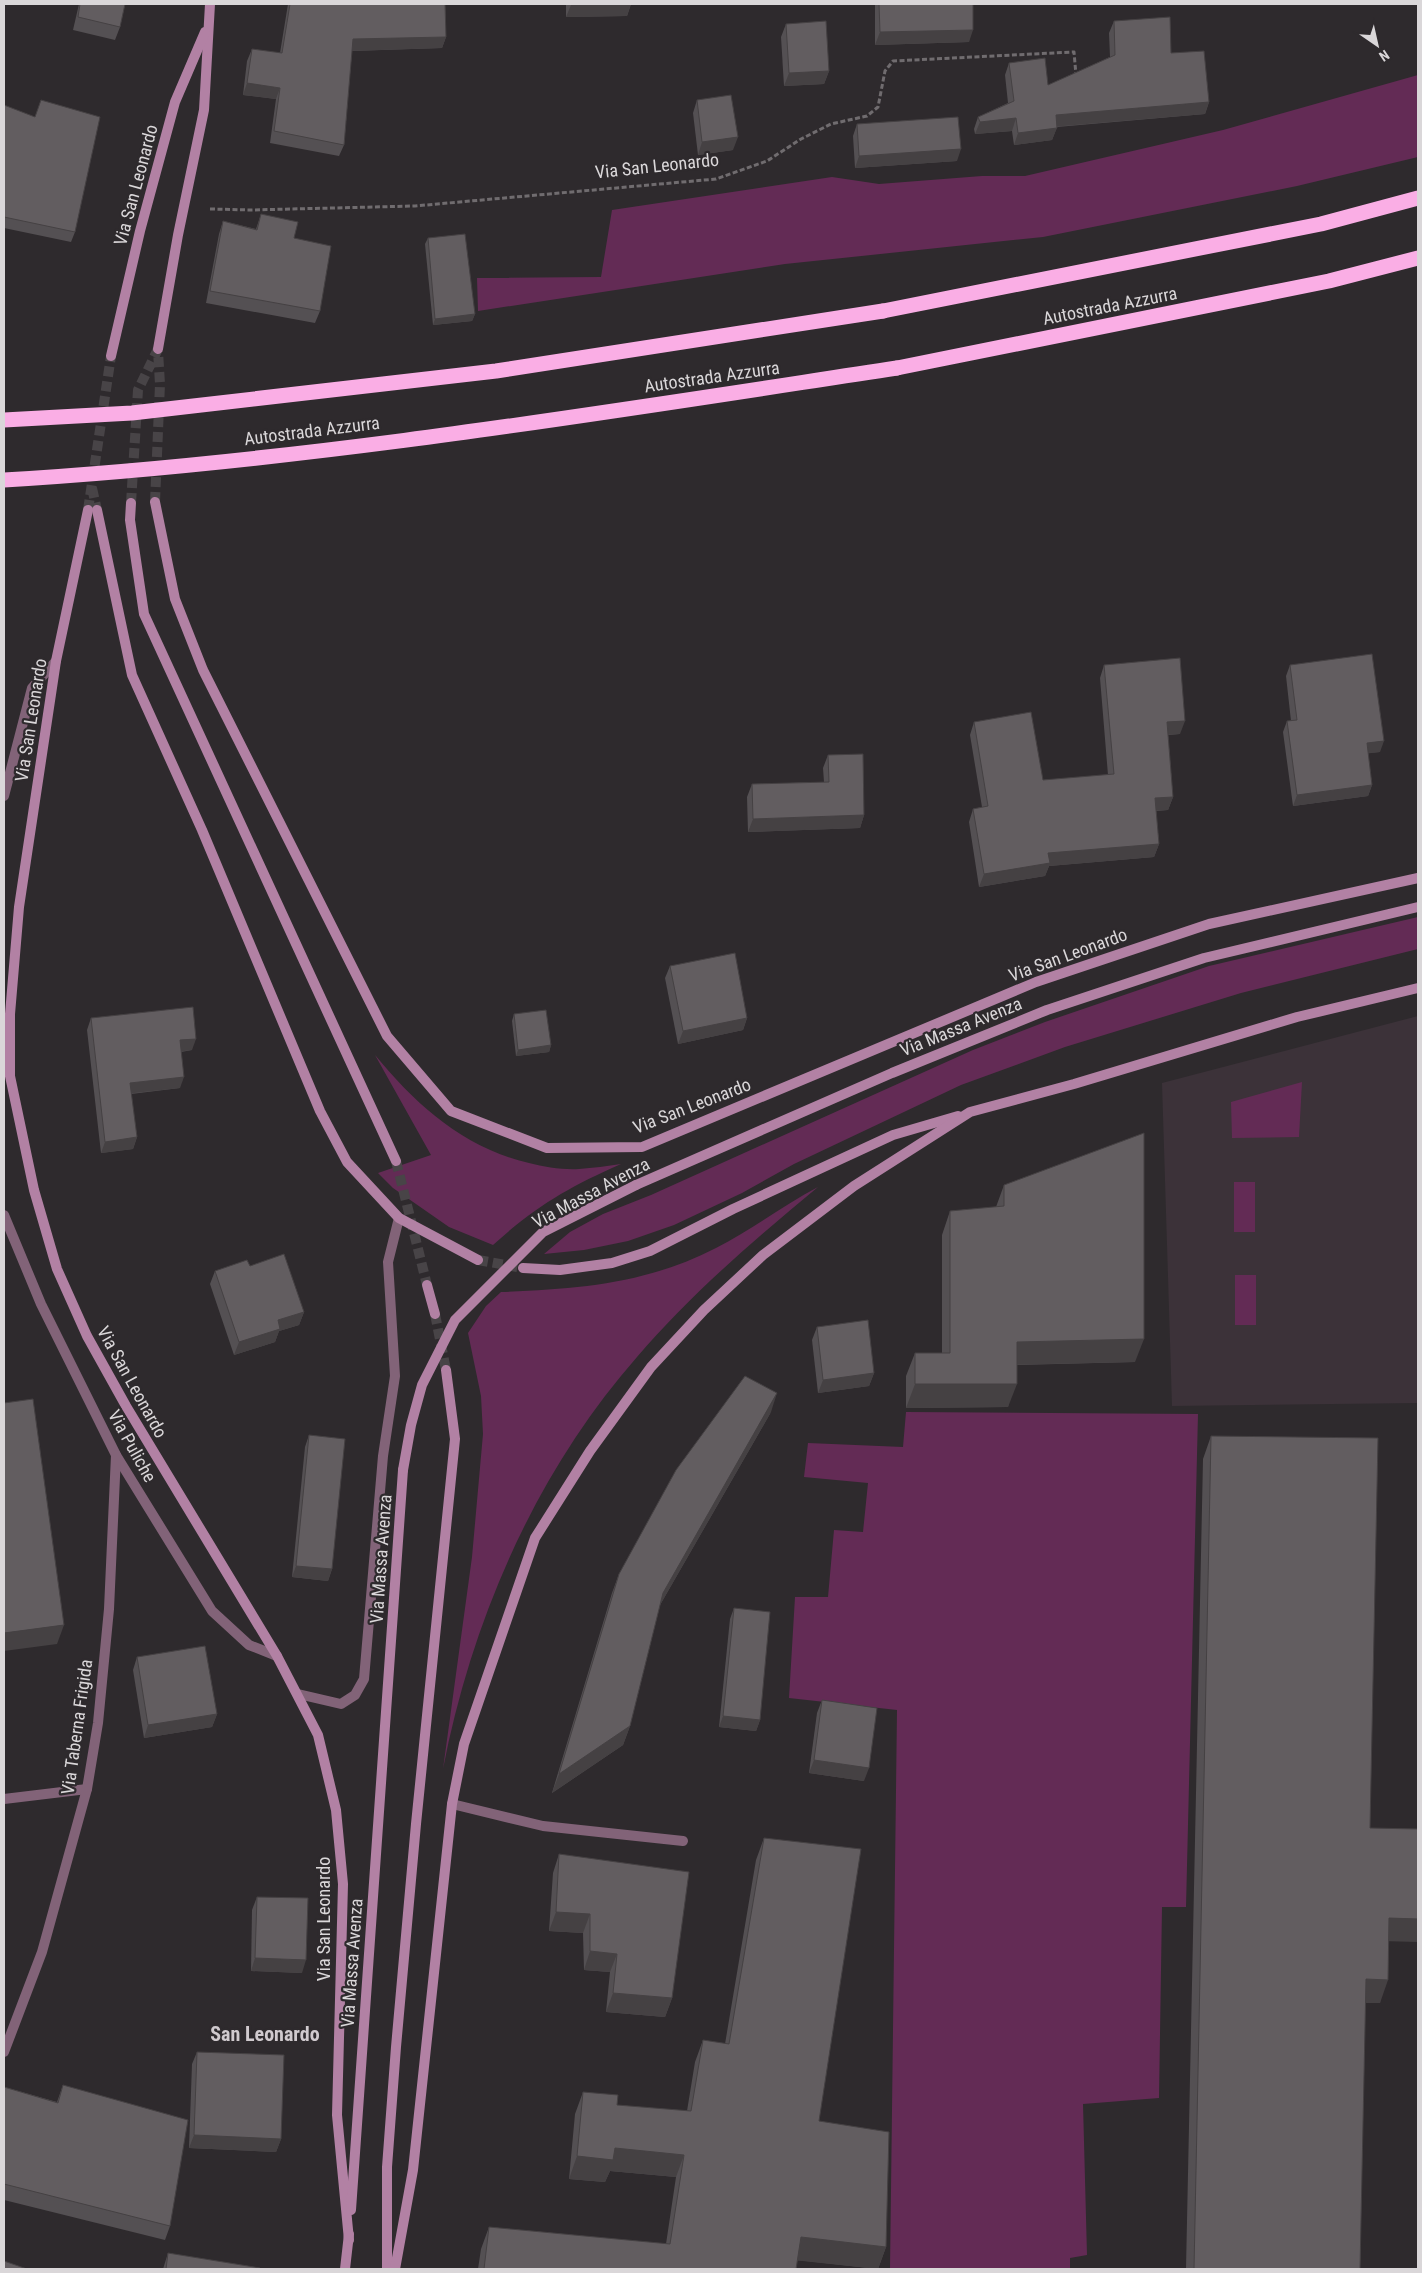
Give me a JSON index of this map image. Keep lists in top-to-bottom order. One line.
{"streets":{"highway":["Autostrada Azzurra"],"main road":["Via San Leonardo","Via Massa Avenza"],"street":["Via Puliche","Via Taberna Frigida"]},"crossings":[["Via San Leonardo","Via Massa Avenza"],["Via San Leonardo","Via Puliche"],["Via Puliche","Via Taberna Frigida"]],"districts":["San Leonardo"],"north":"bottom right"}
